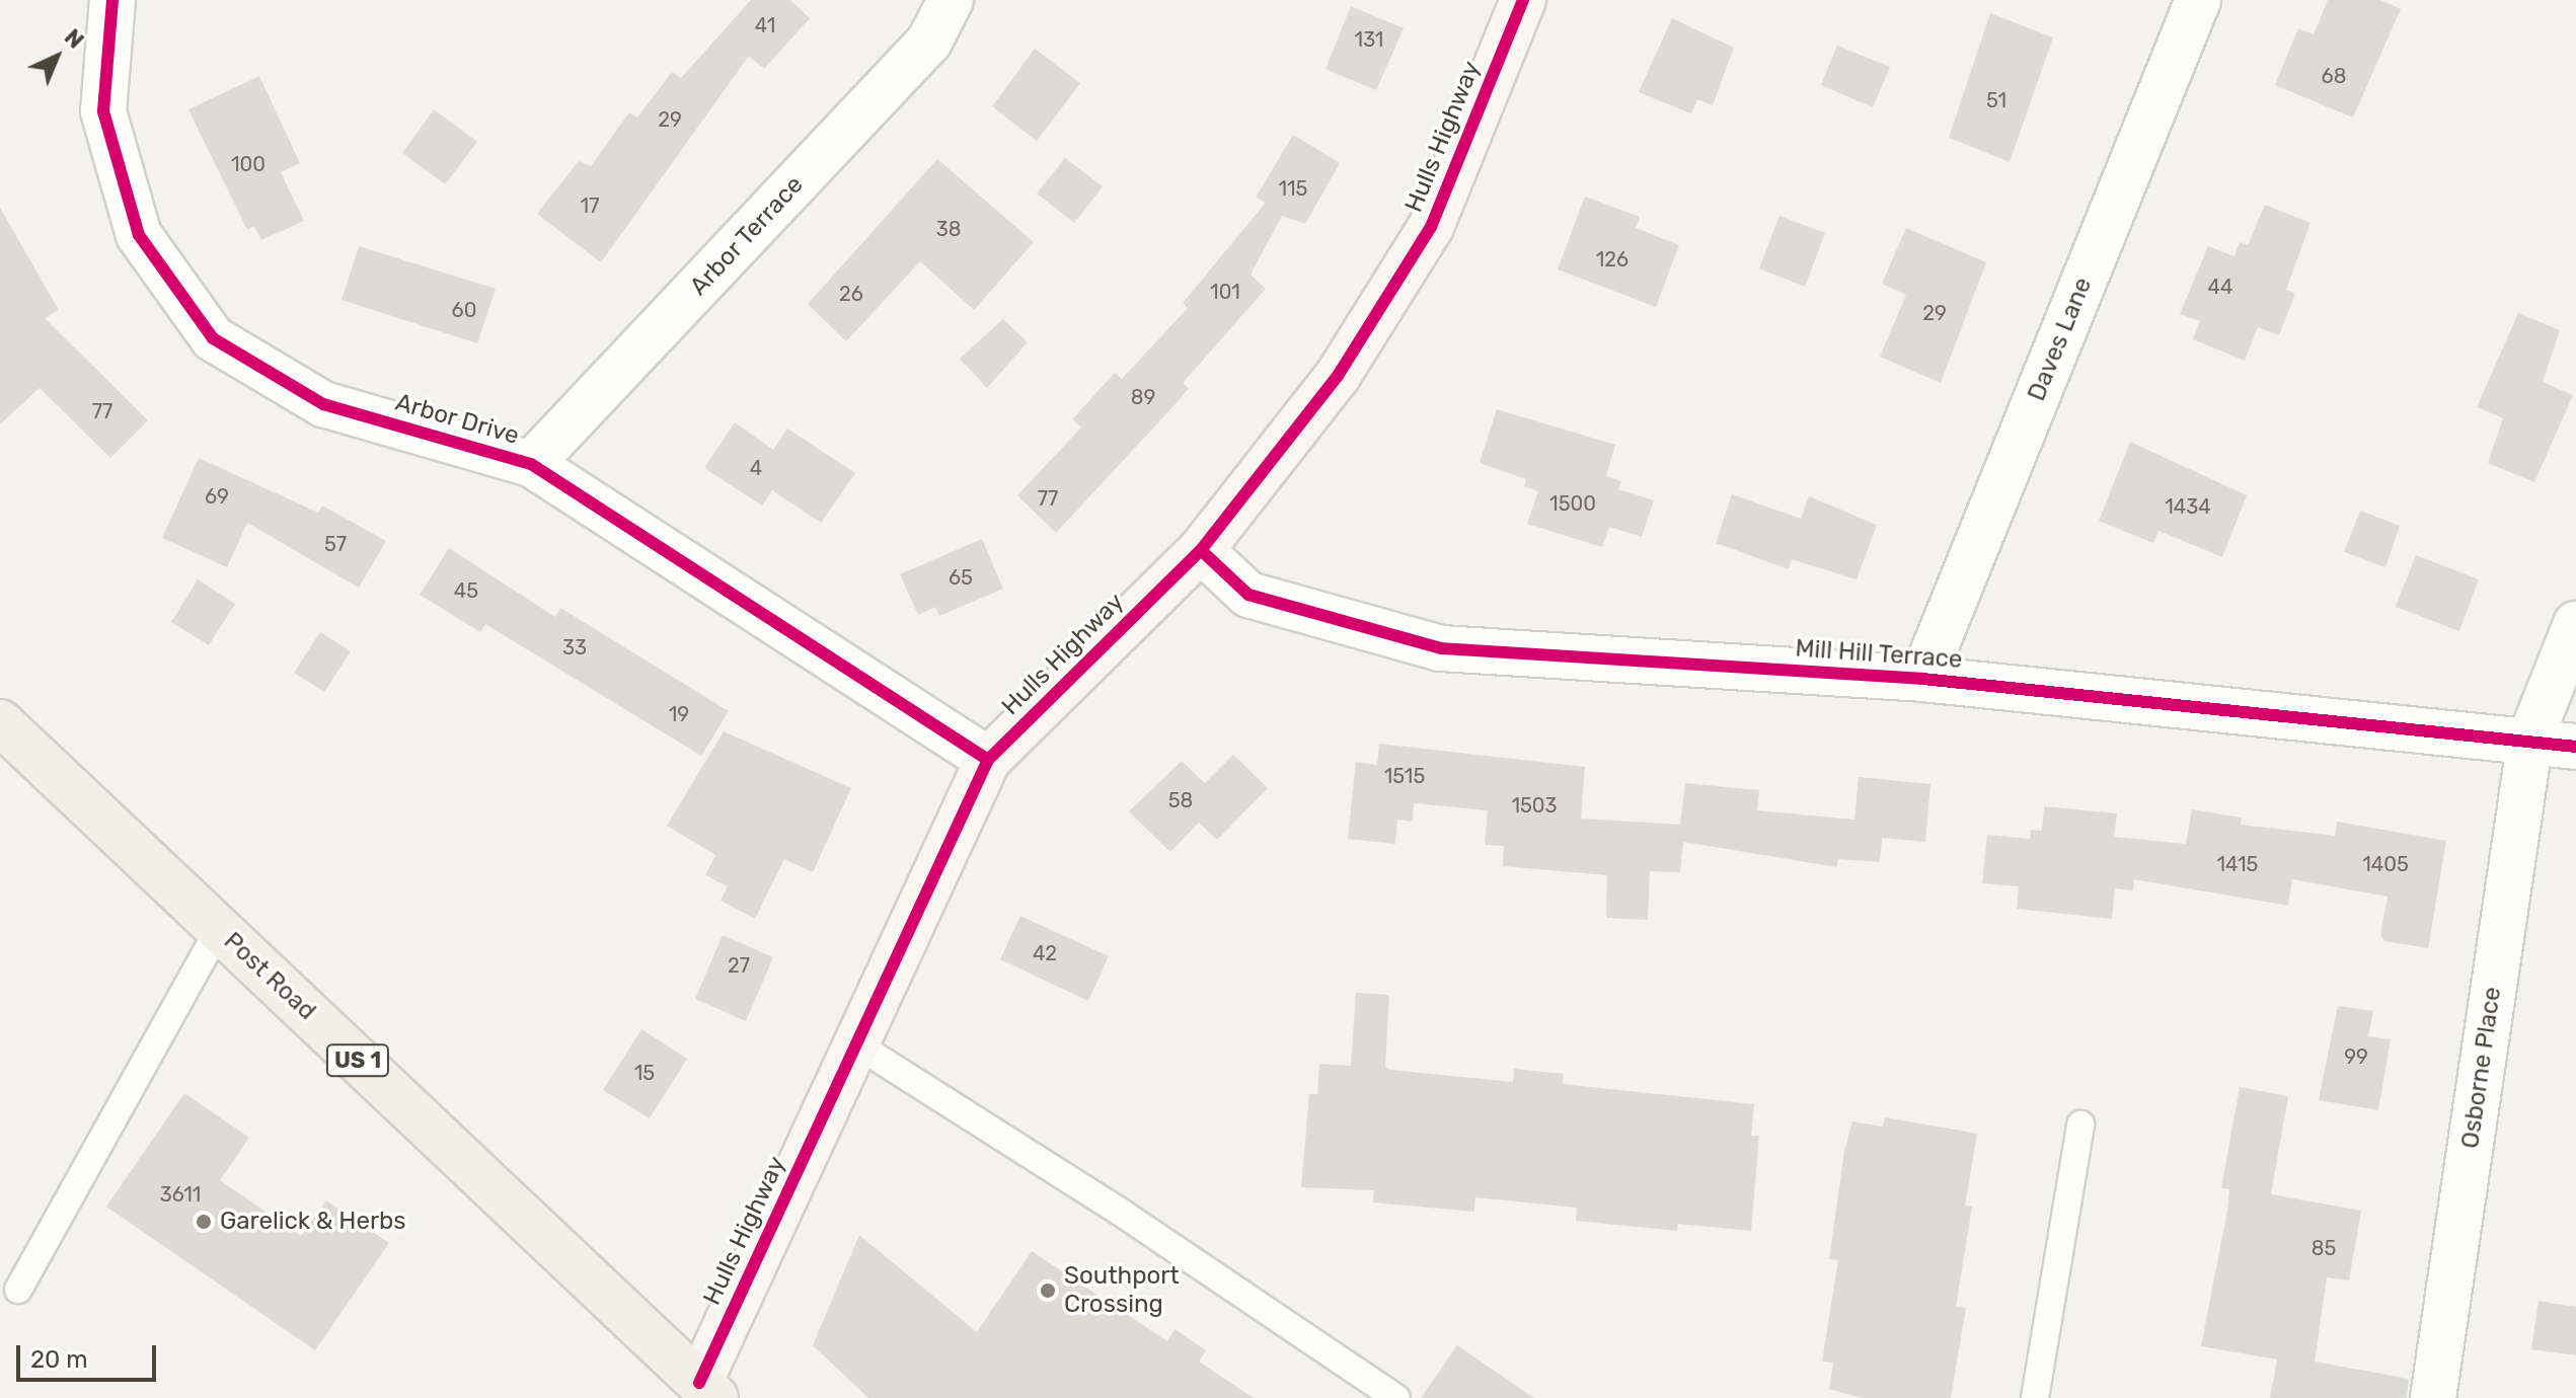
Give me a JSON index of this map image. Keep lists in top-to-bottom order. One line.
{"streets":{"main road":["Post Road","US 1"],"street":["Hulls Highway","Arbor Terrace","Daves Lane","Arbor Drive","Mill Hill Terrace","Osborne Place"]},"crossings":[["Hulls Highway","Arbor Drive"],["Hulls Highway","Mill Hill Terrace"],["Hulls Highway","Post Road"],["Arbor Terrace","Arbor Drive"],["Daves Lane","Mill Hill Terrace"],["Mill Hill Terrace","Osborne Place"]],"places":["Garelick & Herbs","Southport Crossing"],"house_numbers":["41","131","68","51","29","100","115","17","38","126","44","101","26","60","29","89","77","4","69","77","1500","1434","57","65","45","33","19","1515","58","1503","1415","1405","42","27","99","15","3611","85"],"scale_bar":"20 m","north":"top right"}
